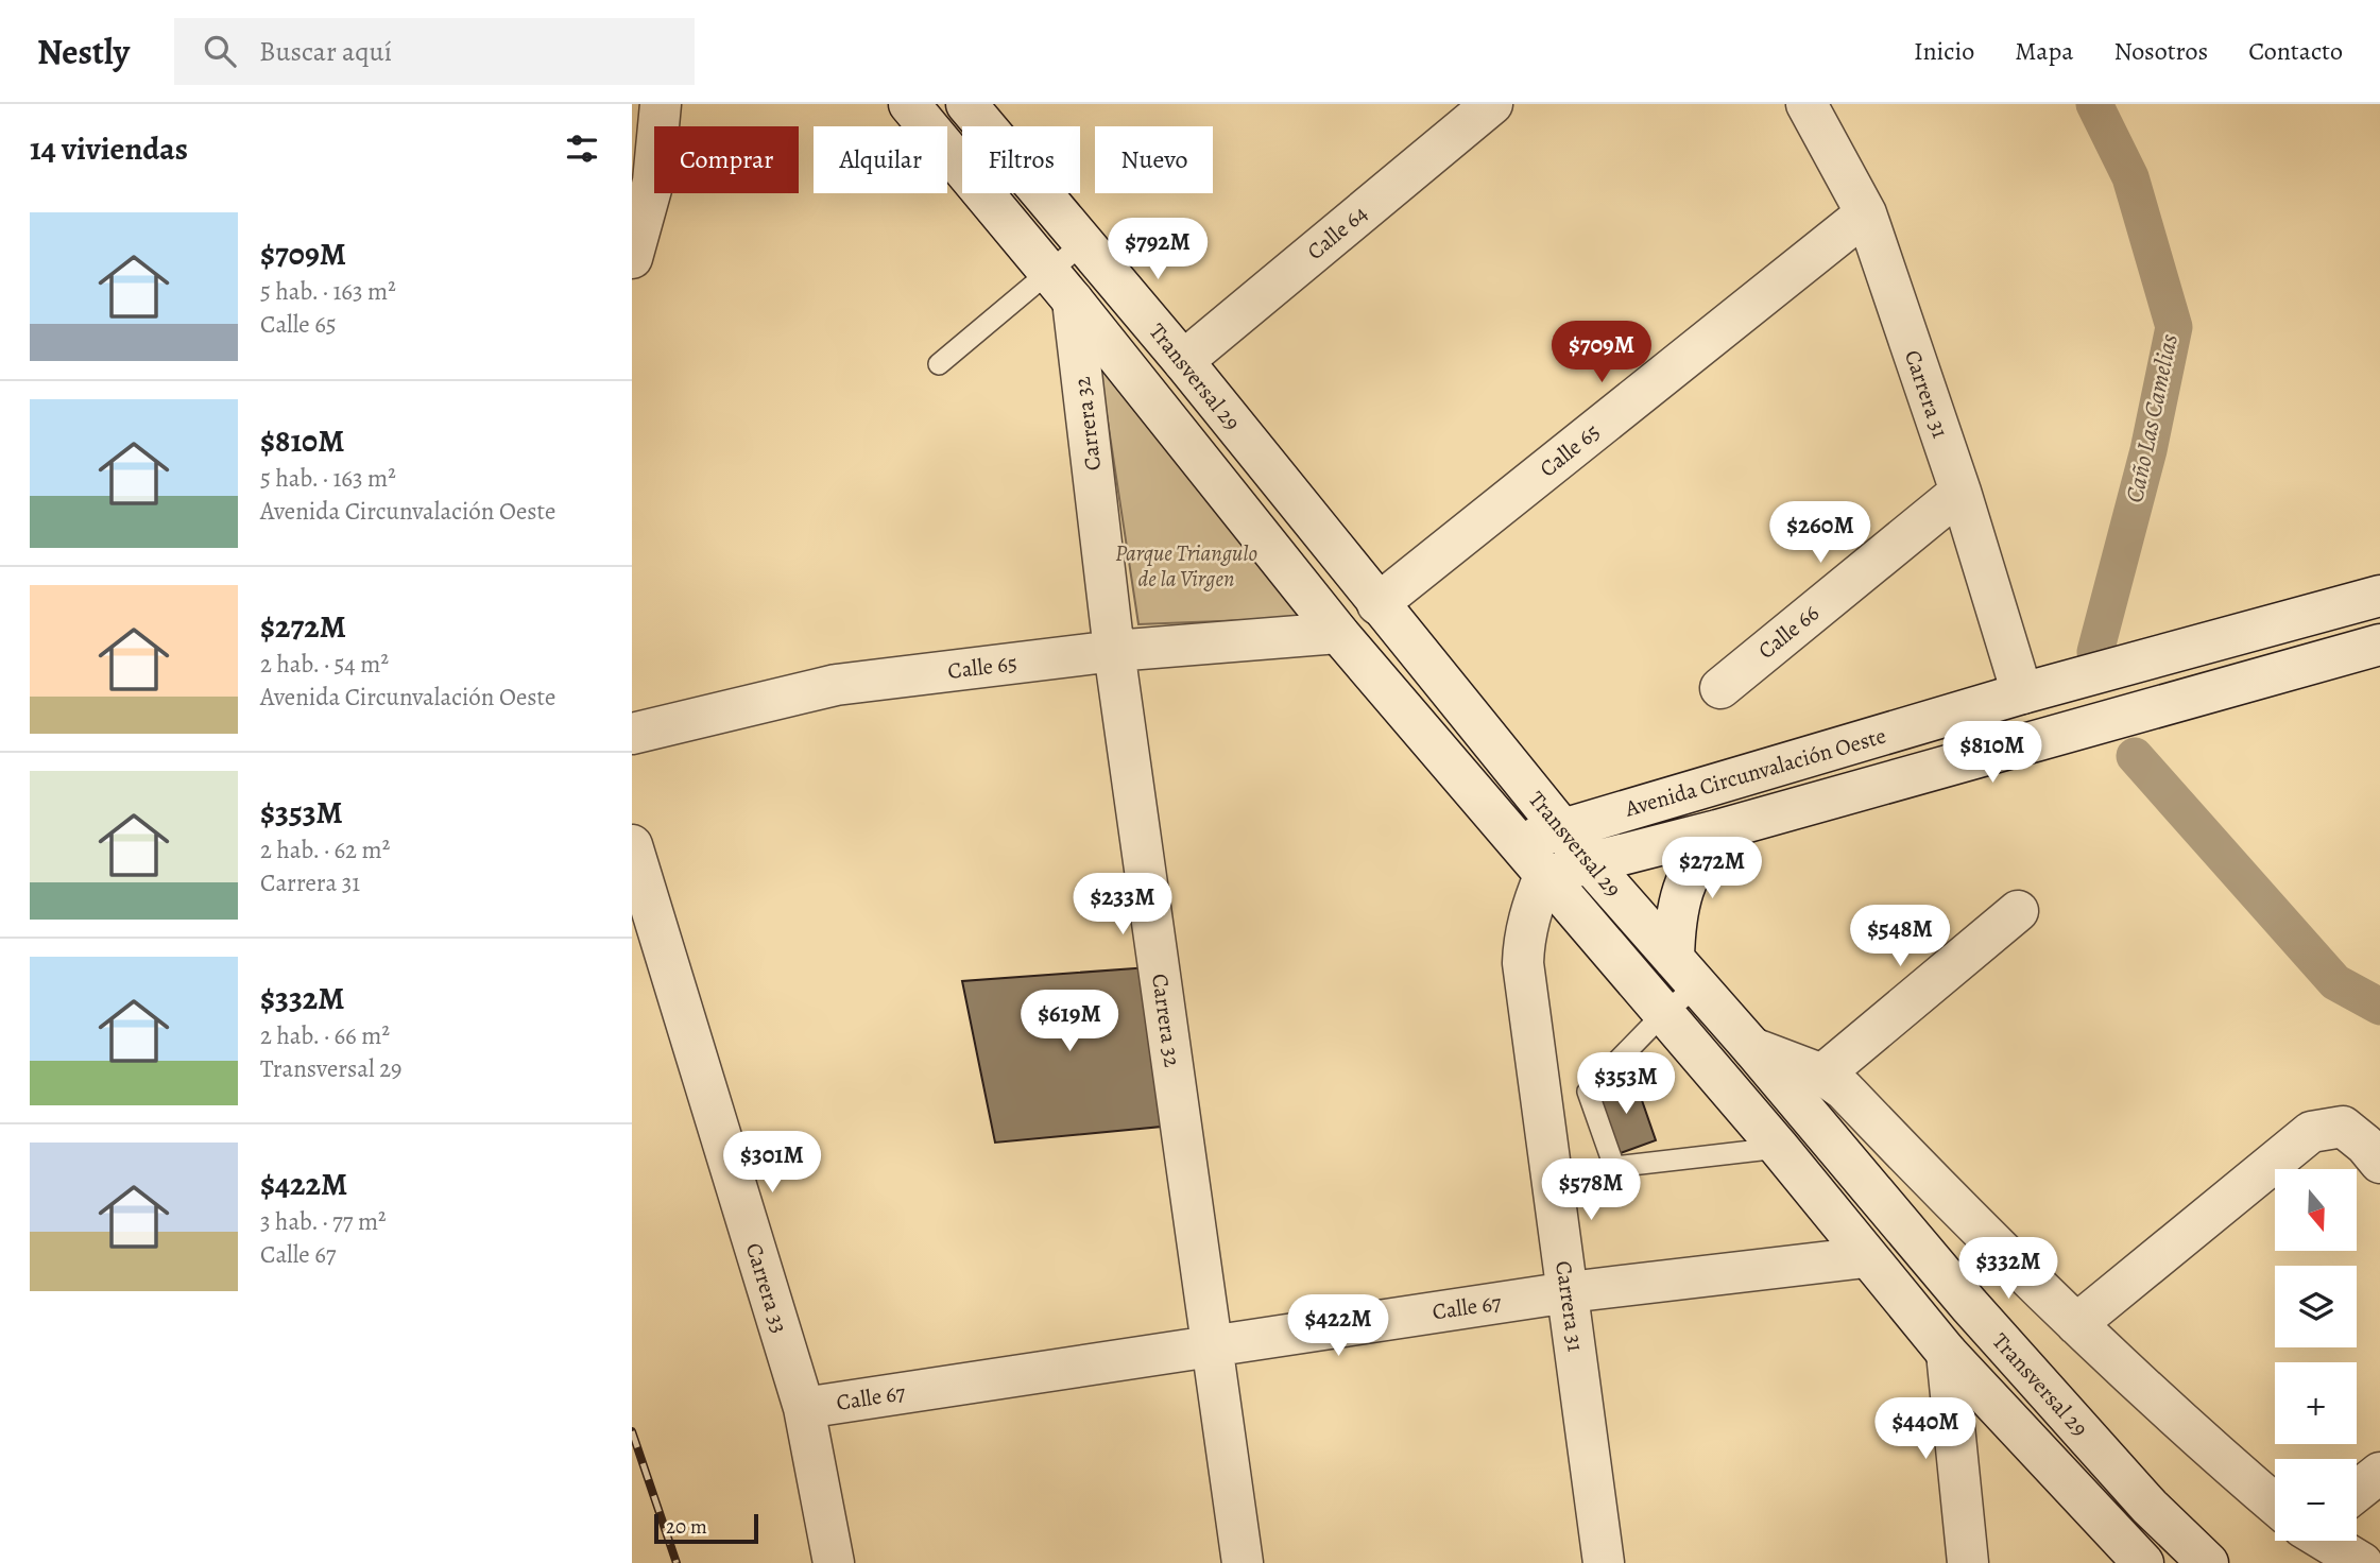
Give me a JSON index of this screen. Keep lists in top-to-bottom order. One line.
{"streets":{"street":["Calle 64","Transversal 29","Carrera 31","Carrera 32","Calle 65","Calle 66","Avenida Circunvalación Oeste","Carrera 33","Calle 67"]},"crossings":[["Calle 64","Transversal 29"],["Transversal 29","Carrera 31"],["Transversal 29","Carrera 32"],["Transversal 29","Calle 65"],["Transversal 29","Avenida Circunvalación Oeste"],["Transversal 29","Calle 67"],["Carrera 31","Calle 65"],["Carrera 31","Calle 66"],["Carrera 31","Avenida Circunvalación Oeste"],["Carrera 31","Calle 67"],["Carrera 32","Calle 65"],["Carrera 32","Calle 67"],["Carrera 33","Calle 67"]],"water":["Caño Las Camelias"],"parks":["Parque Triangulo de la Virgen"],"scale_bar":"20 m","north":"bottom","page":{"header":"Nestly","search":"Buscar aquí","nav":["Inicio","Mapa","Nosotros","Contacto"],"heading":"14 viviendas","chip":["Comprar","Alquilar","Filtros","Nuevo"],"list":[{"name":"$709M","note":"5 hab. · 163 m² · Calle 65"},{"name":"$810M","note":"5 hab. · 163 m² · Avenida Circunvalación Oeste"},{"name":"$272M","note":"2 hab. · 54 m² · Avenida Circunvalación Oeste"},{"name":"$353M","note":"2 hab. · 62 m² · Carrera 31"},{"name":"$332M","note":"2 hab. · 66 m² · Transversal 29"},{"name":"$422M","note":"3 hab. · 77 m² · Calle 67"}],"price":["$792M","$709M","$260M","$810M","$272M","$233M","$548M","$619M","$353M","$301M","$578M","$332M","$422M","$440M"],"map_buttons":["+","−"],"scale":"20 m"}}
